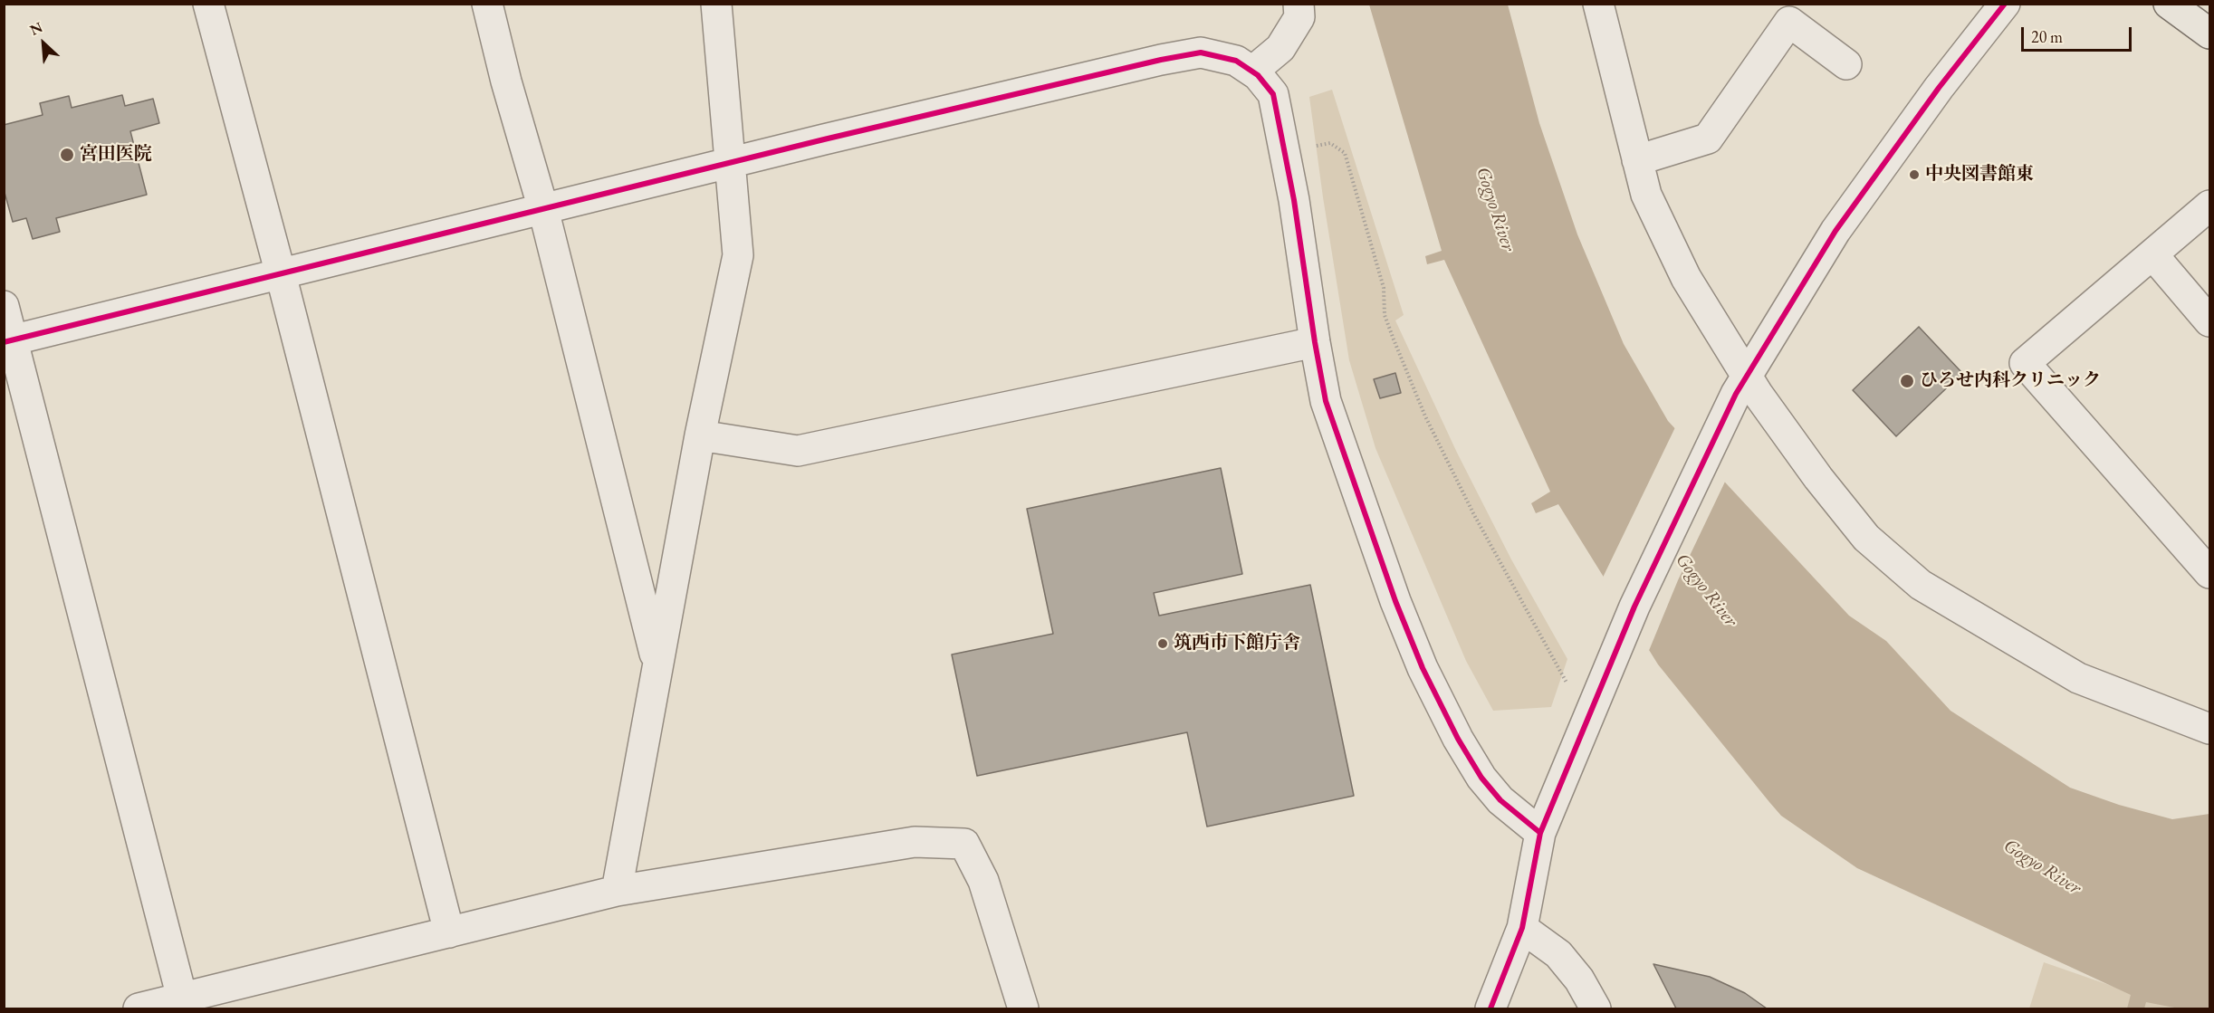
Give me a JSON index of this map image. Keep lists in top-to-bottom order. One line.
{"water":["Gogyo River"],"places":["宮田医院","中央図書館東","ひろせ内科クリニック","筑西市下館庁舎"],"scale_bar":"20 m","north":"top left"}
